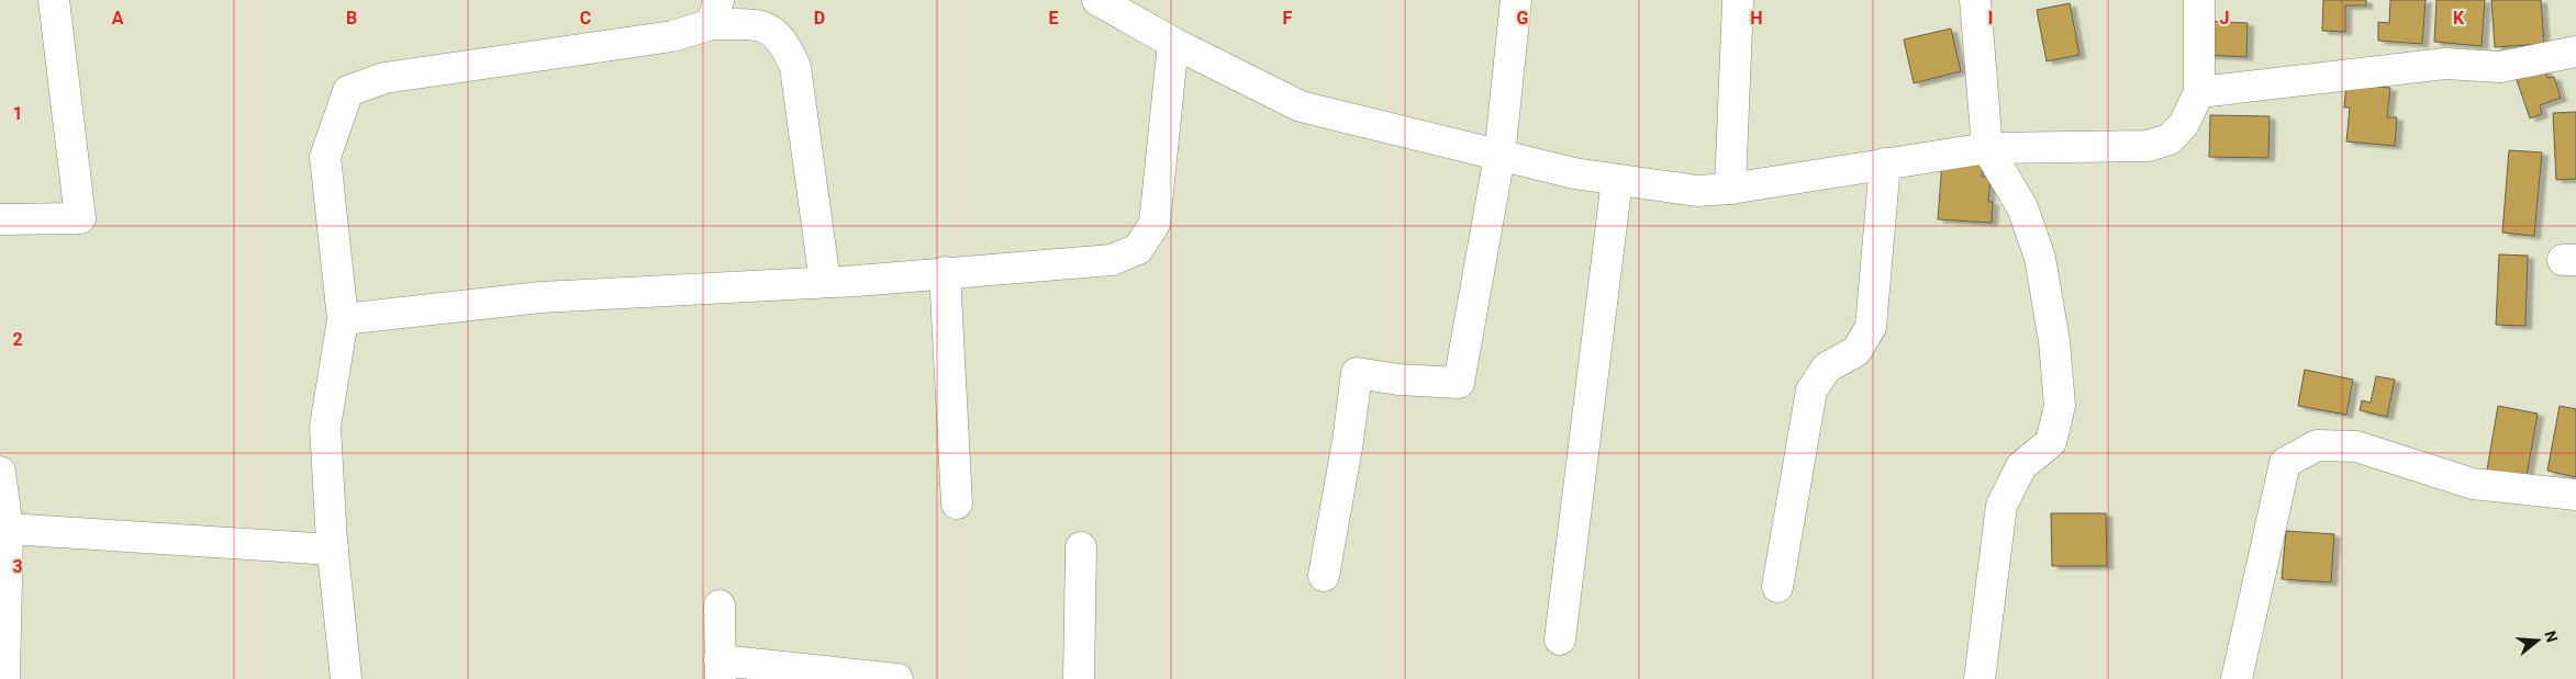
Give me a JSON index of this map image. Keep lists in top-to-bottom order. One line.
{"north":"right","grid":{"columns":["A","B","C","D","E","F","G","H","I","J","K"],"rows":["1","2","3"]}}
